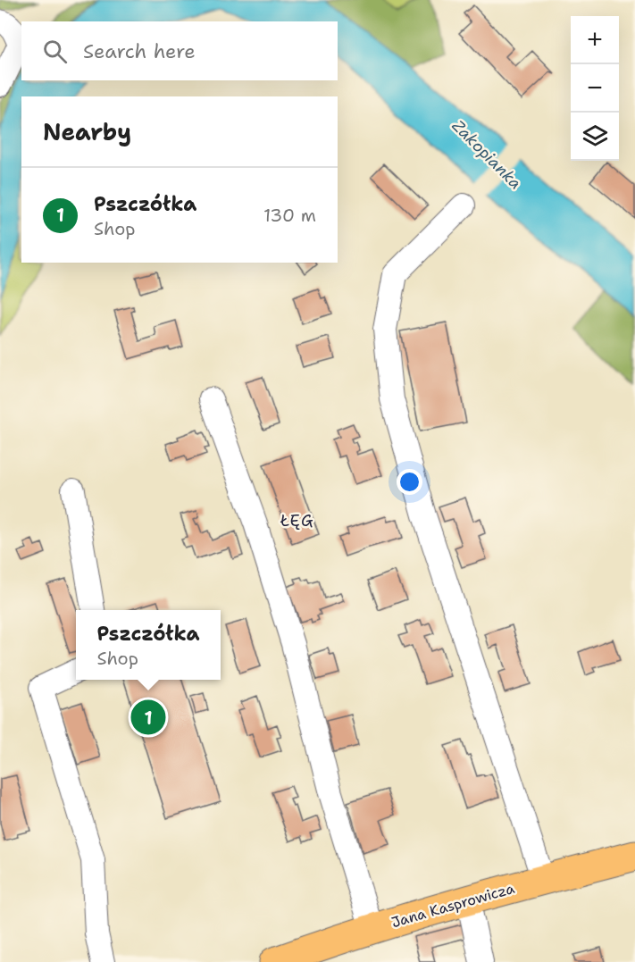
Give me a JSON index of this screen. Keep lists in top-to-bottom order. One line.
{"streets":{"main road":["Jana Kasprowicza"]},"districts":["ŁĘG"],"water":["Zakopianka"],"page":{"map_buttons":["+","−"],"search":"Search here","heading":"Nearby","list":[{"mark":"1","name":"Pszczółka","note":"Shop","value":"130 m"}],"popup":["Pszczółka","Shop"],"pins":"1"}}
